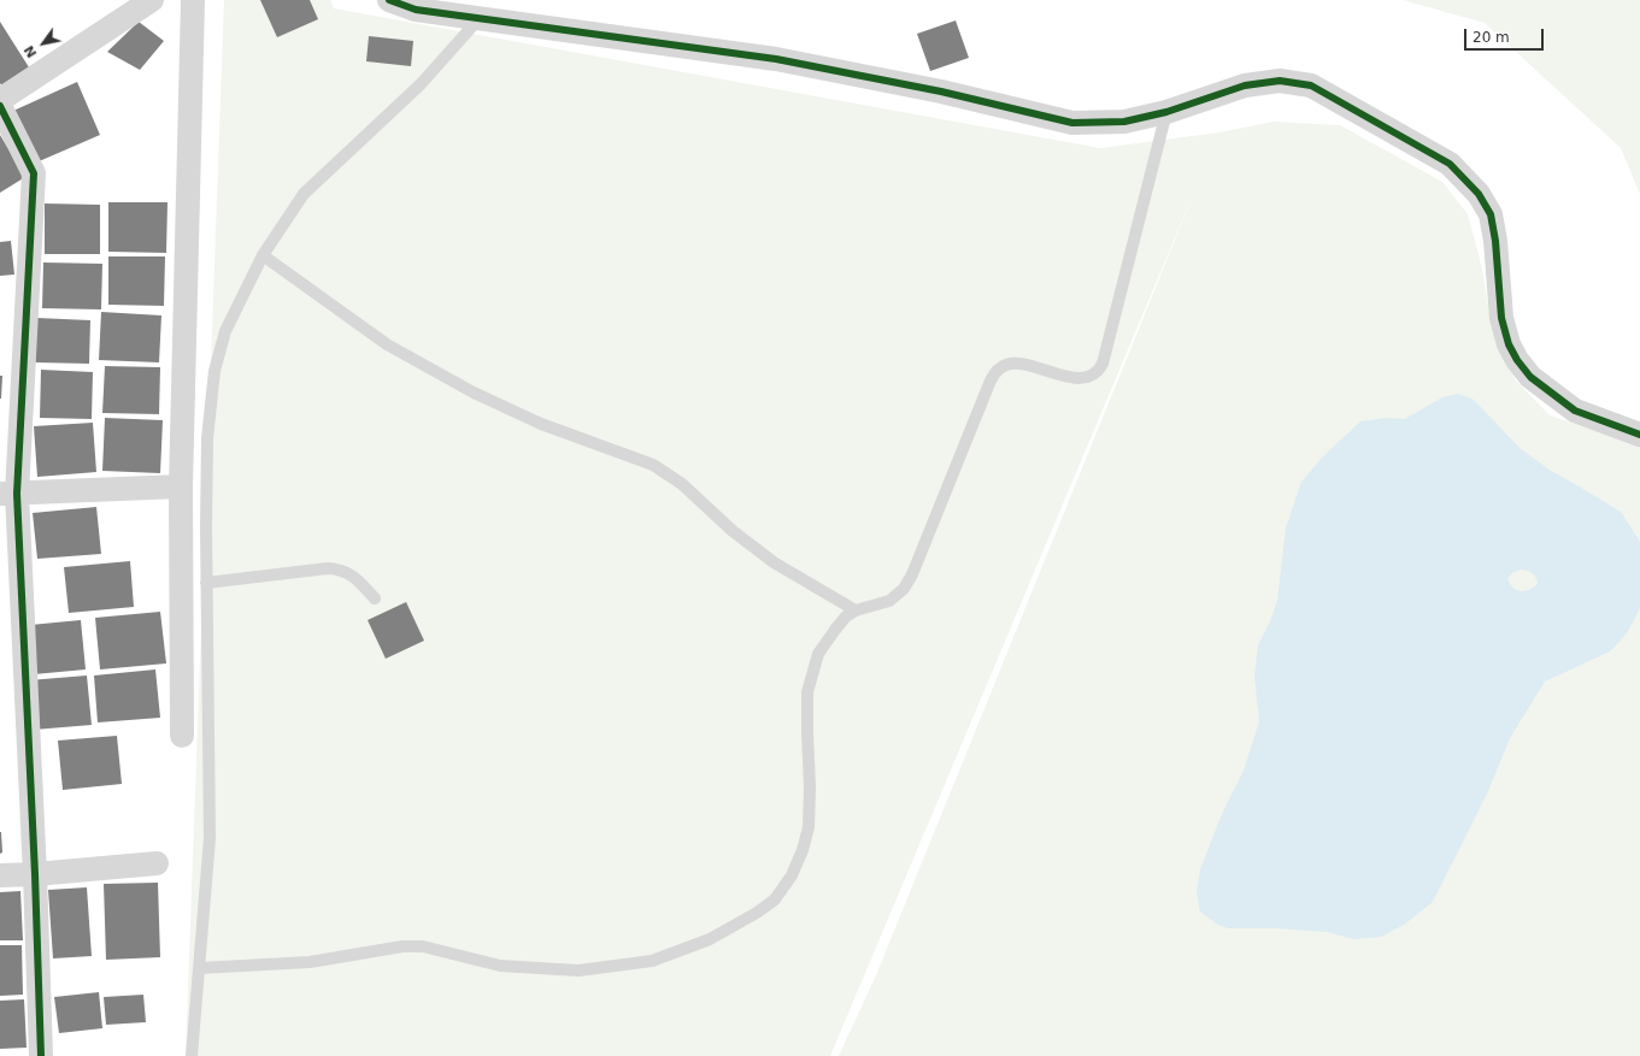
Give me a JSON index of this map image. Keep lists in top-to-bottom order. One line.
{"scale_bar":"20 m","north":"bottom left"}
